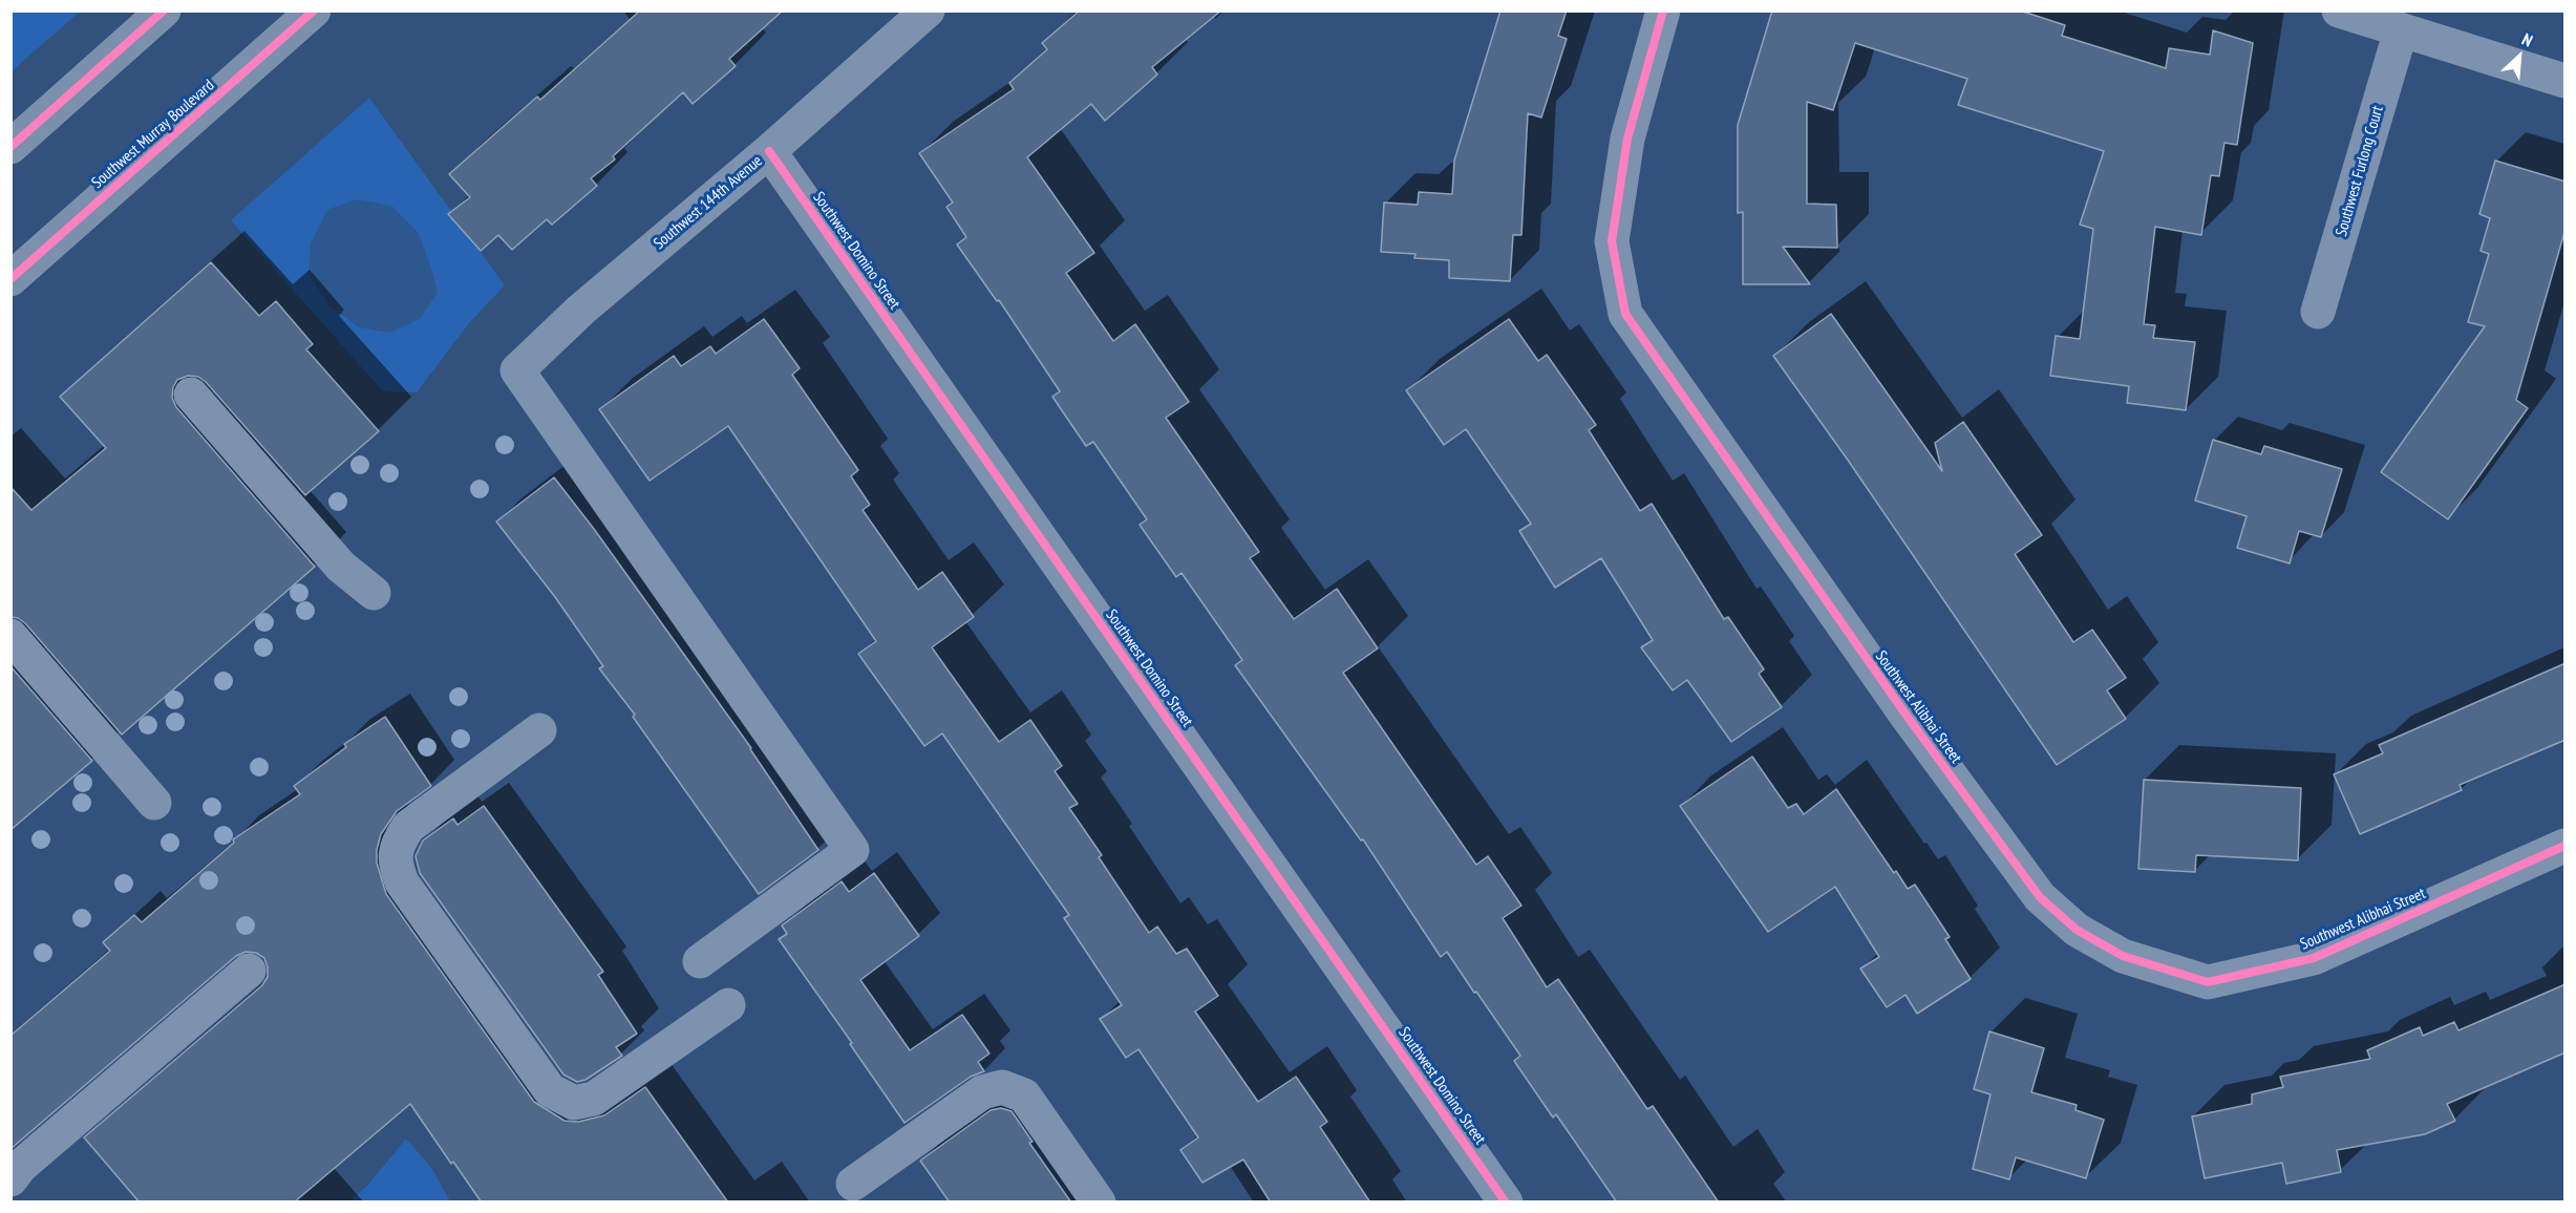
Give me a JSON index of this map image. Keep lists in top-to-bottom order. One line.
{"streets":{"main road":["Southwest Murray Boulevard"],"street":["Southwest Furlong Court","Southwest 144th Avenue","Southwest Domino Street","Southwest Alibhai Street"]},"crossings":[["Southwest 144th Avenue","Southwest Domino Street"]],"north":"top right"}
